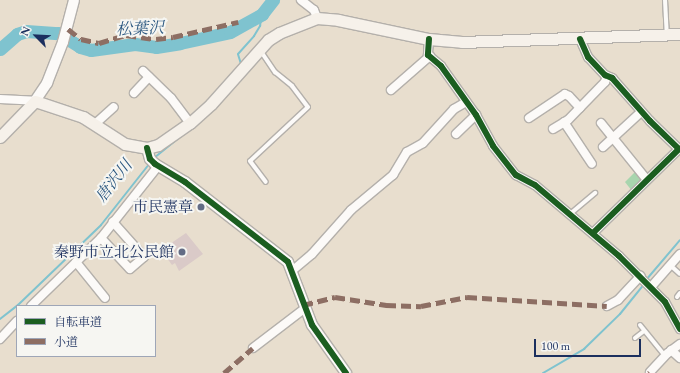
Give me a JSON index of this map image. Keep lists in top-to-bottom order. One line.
{"water":["松葉沢","唐沢川"],"places":["市民憲章","秦野市立北公民館"],"legend":["自転車道","小道"],"scale_bar":"100 m","north":"top left"}
